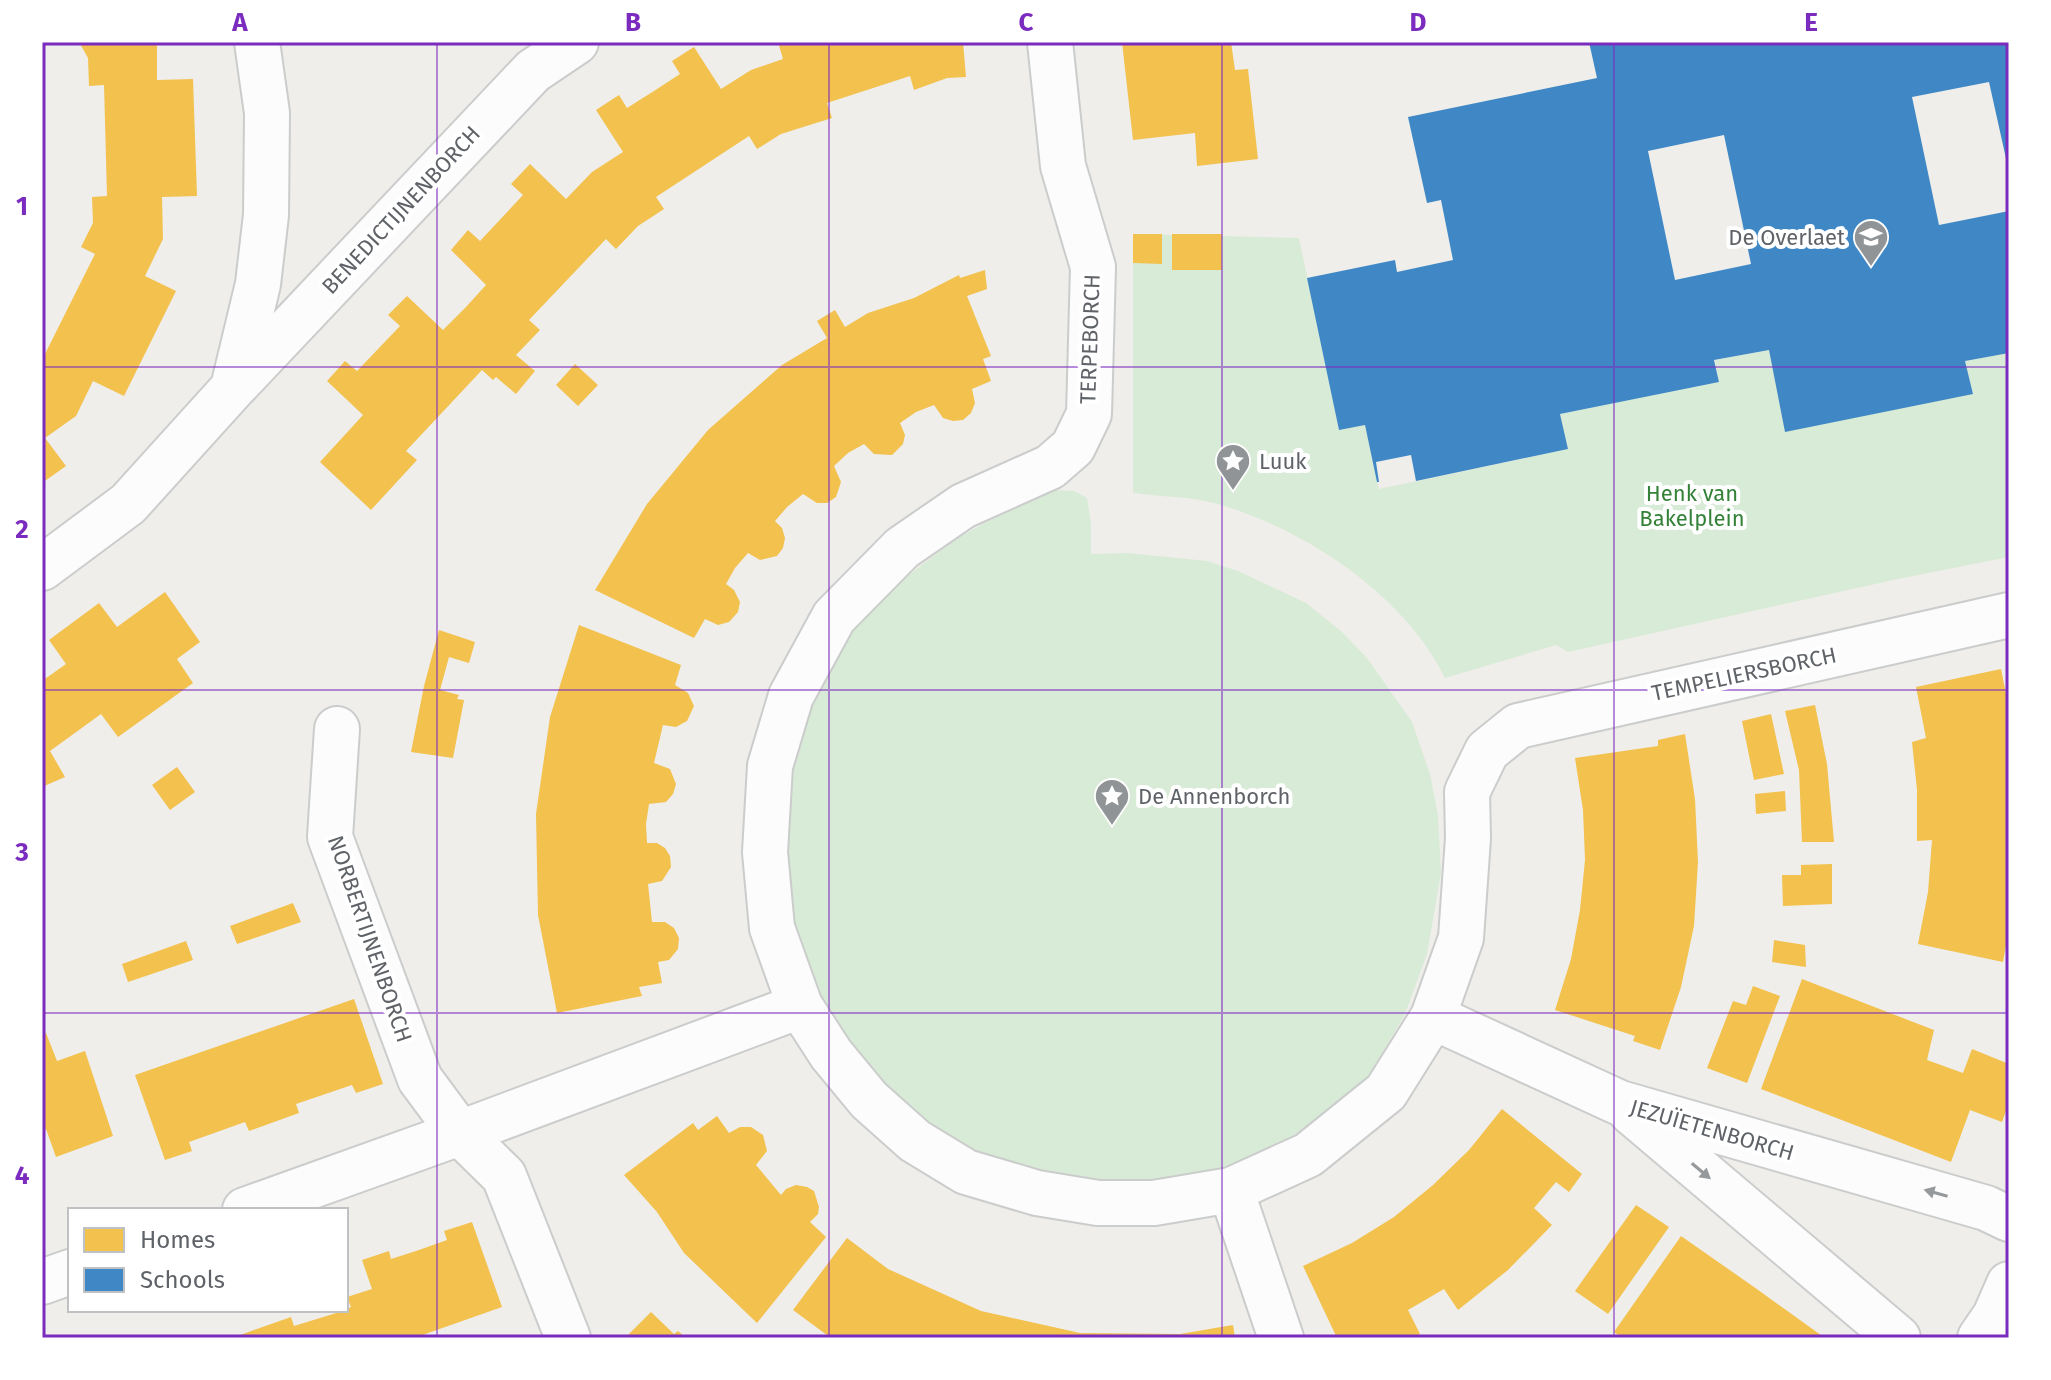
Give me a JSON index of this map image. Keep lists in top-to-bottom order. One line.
{"streets":{"street":["BENEDICTIJNENBORCH","TERPEBORCH","TEMPELIERSBORCH","NORBERTIJNENBORCH","JEZUÏETENBORCH"]},"parks":["Henk van Bakelplein"],"places":{"school or university":["De Overlaet"],"place":["Luuk","De Annenborch"]},"legend":["Homes","Schools"],"grid":{"columns":["A","B","C","D","E"],"rows":["1","2","3","4"]}}
